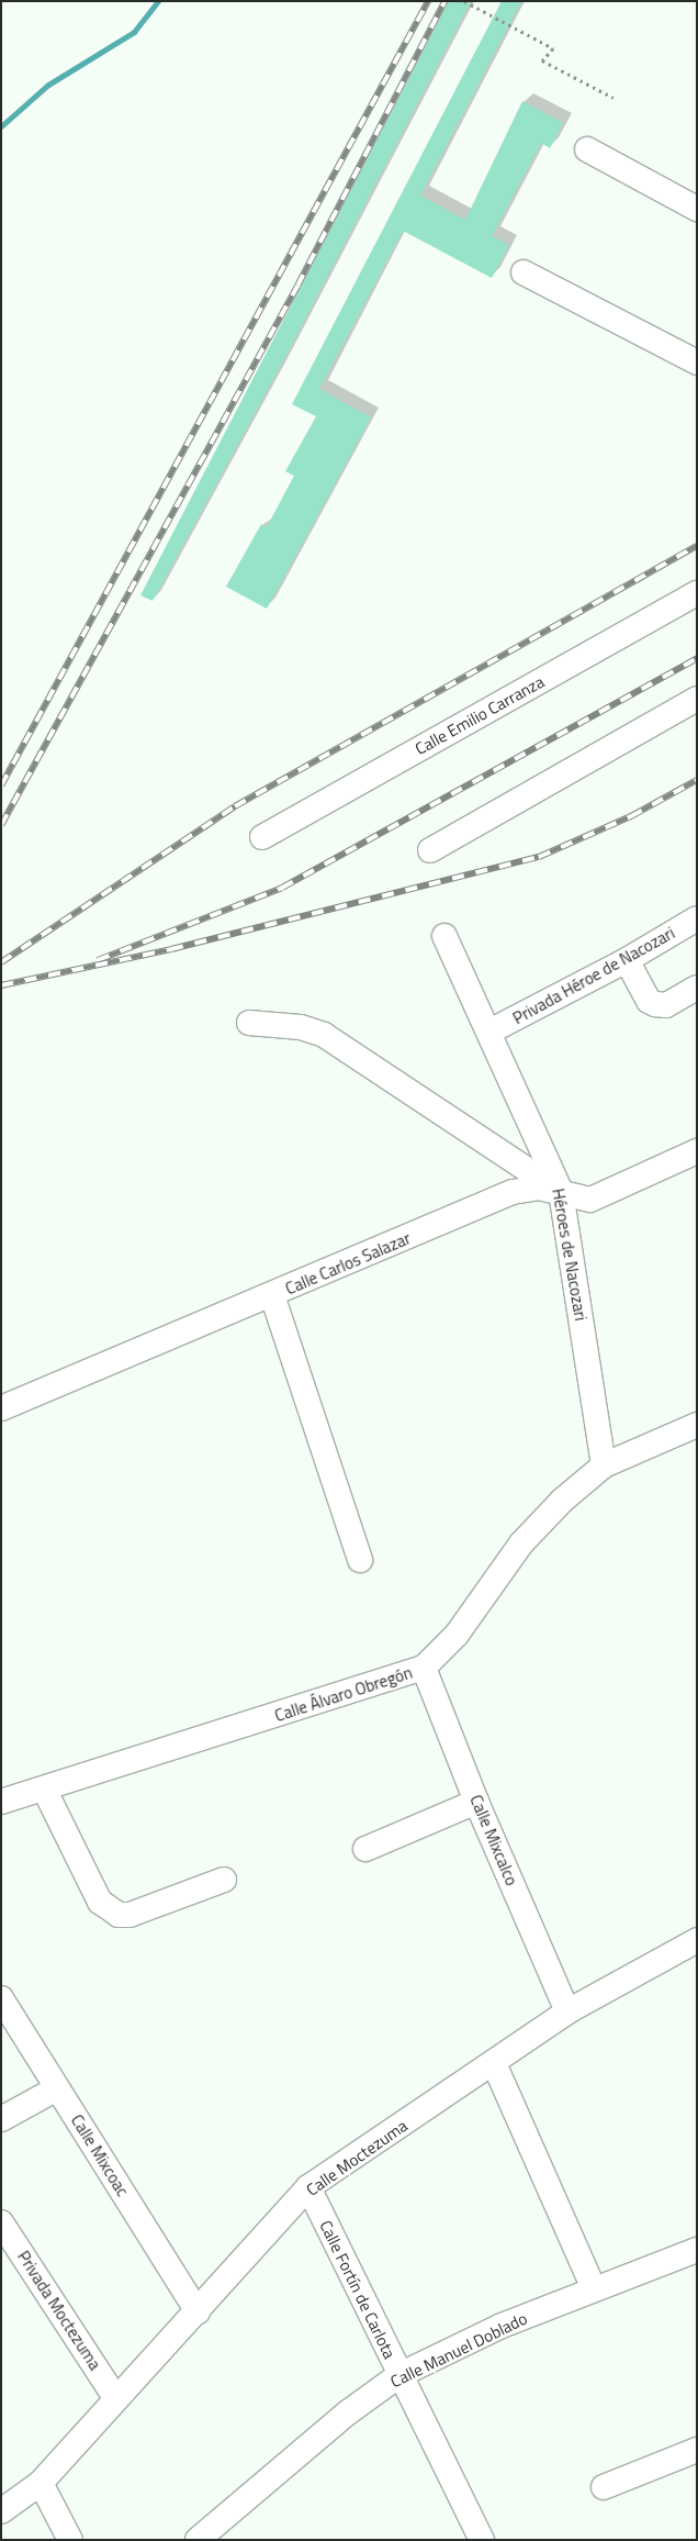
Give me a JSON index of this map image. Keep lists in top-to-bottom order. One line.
{"streets":{"street":["Calle Emilio Carranza","Privada Héroe de Nacozari","Héroes de Nacozari","Calle Carlos Salazar","Calle Álvaro Obregón","Calle Mixcalco","Calle Mixcoac","Calle Moctezuma","Calle Fortín de Carlota","Privada Moctezuma","Calle Manuel Doblado"]},"crossings":[["Privada Héroe de Nacozari","Héroes de Nacozari"],["Héroes de Nacozari","Calle Carlos Salazar"],["Héroes de Nacozari","Calle Álvaro Obregón"],["Calle Álvaro Obregón","Calle Mixcalco"],["Calle Mixcalco","Calle Moctezuma"],["Calle Mixcoac","Calle Moctezuma"],["Calle Moctezuma","Calle Fortín de Carlota"],["Calle Moctezuma","Privada Moctezuma"],["Calle Fortín de Carlota","Calle Manuel Doblado"]]}
